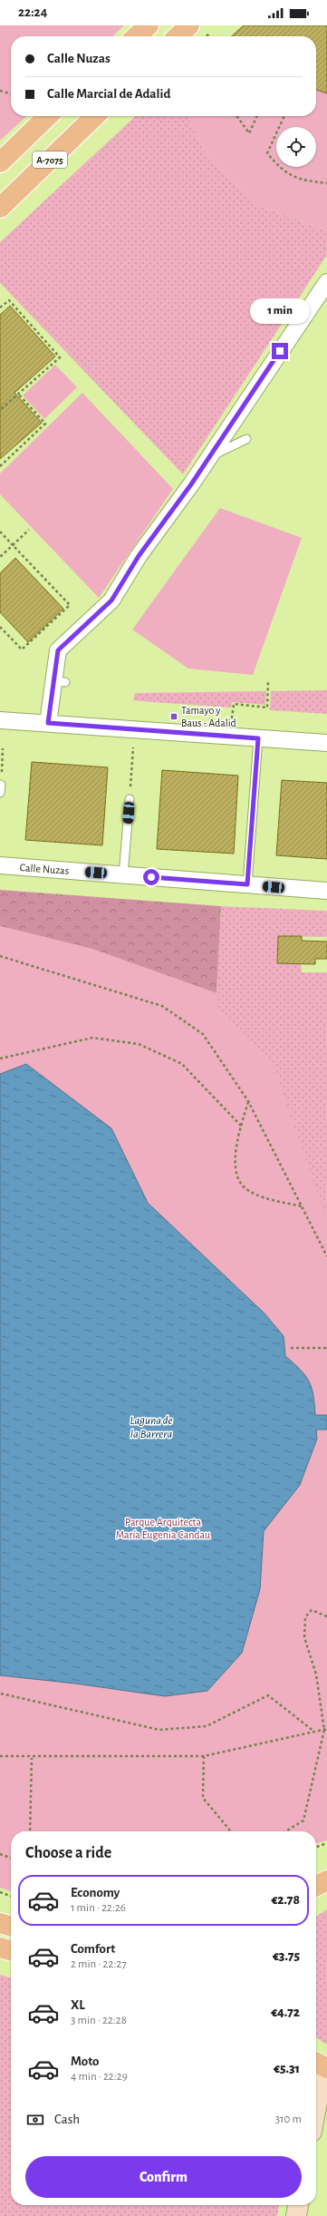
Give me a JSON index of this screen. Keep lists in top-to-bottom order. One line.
{"streets":{"main road":["A-7075"],"street":["Calle Nuzas"]},"water":["Laguna de la Barrera"],"parks":["Parque Arquitecta María Eugenia Candau"],"places":{"transit":["Tamayo y Baus - Adalid"]},"page":{"status":"22:24","banner":["Calle Nuzas","Calle Marcial de Adalid"],"bubble":"1 min","heading":"Choose a ride","list":[{"name":"Economy","note":"1 min · 22:26","value":"€2.78"},{"name":"Comfort","note":"2 min · 22:27","value":"€3.75"},{"name":"XL","note":"3 min · 22:28","value":"€4.72"},{"name":"Moto","note":"4 min · 22:29","value":"€5.31"}],"pay":["Cash","310 m"],"buttons":"Confirm"}}
